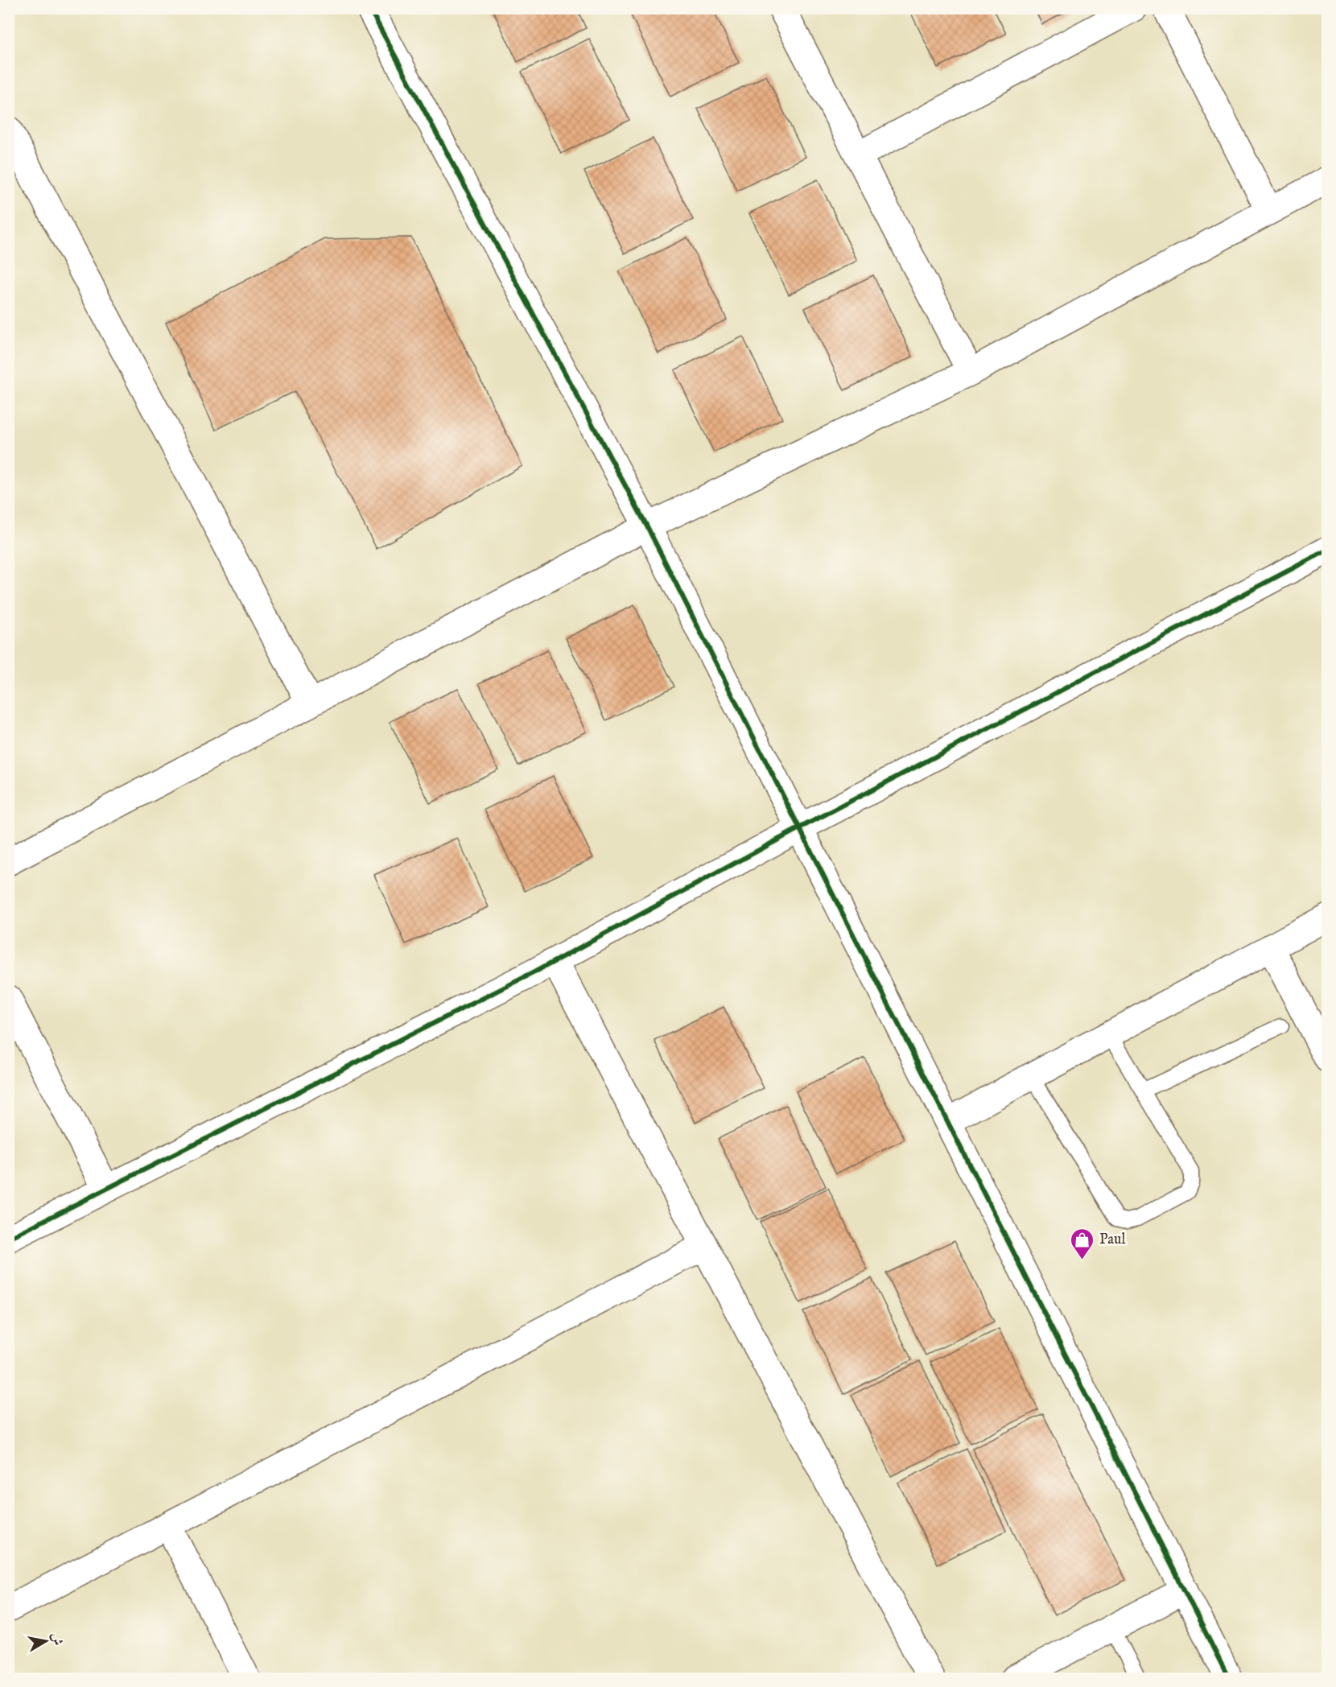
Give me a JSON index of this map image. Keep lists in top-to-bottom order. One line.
{"places":{"shop":["Paul"]},"north":"right"}
